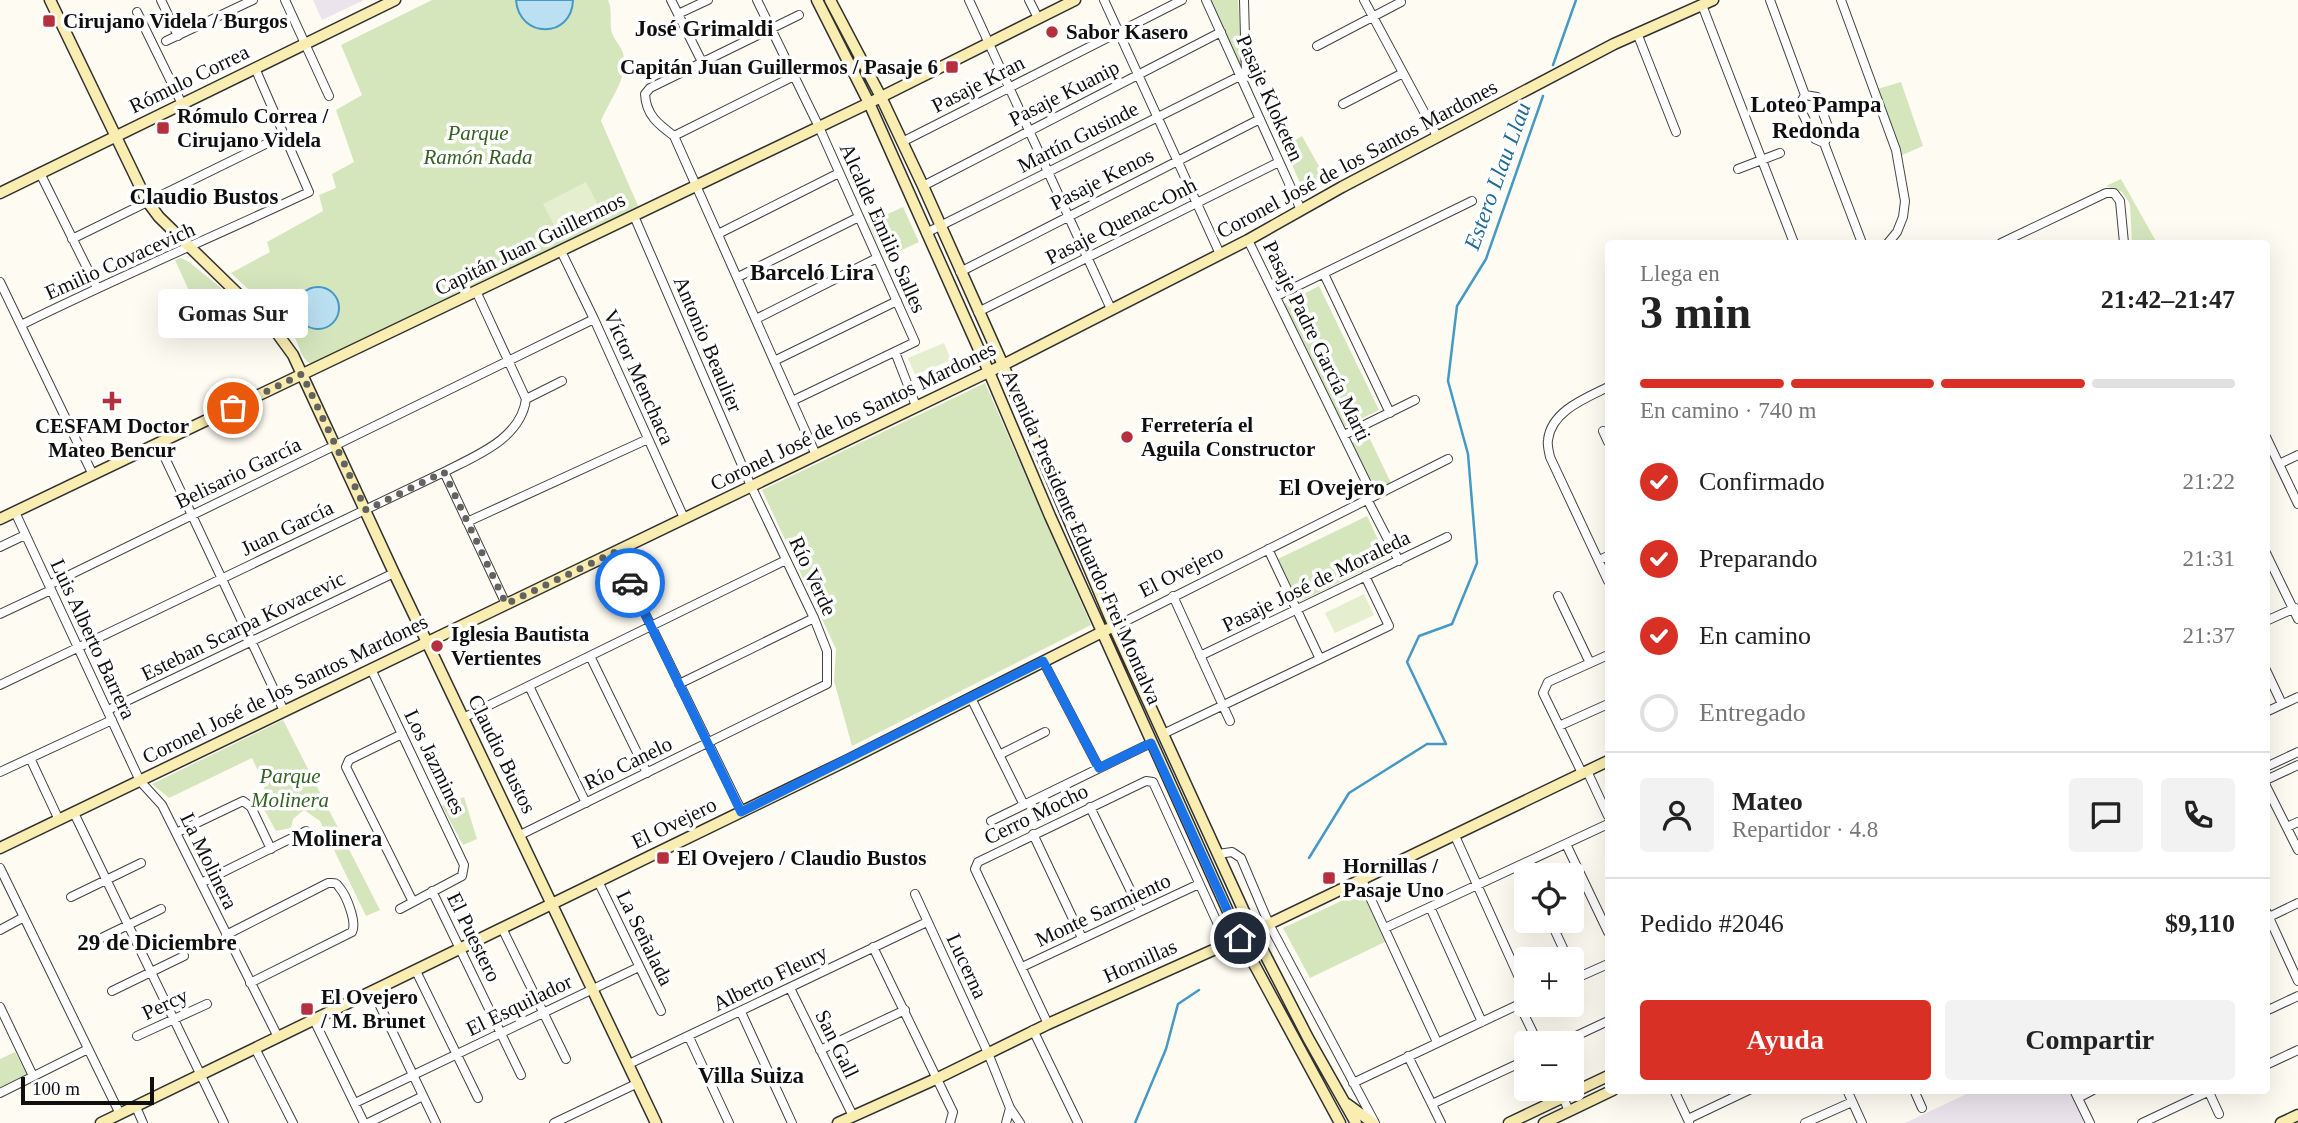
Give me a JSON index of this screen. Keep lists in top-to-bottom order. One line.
{"streets":{"street":["Rómulo Correa","Pasaje Kran","Pasaje Kuanip","Pasaje Kloketen","Martín Gusinde","Coronel José de los Santos Mardones","Pasaje Kenos","Pasaje Quenac-Onh","Alcalde Emilio Salles","Capitán Juan Guillermos","Emilio Covacevich","Pasaje Padre García Marti","Antonio Beaulier","Víctor Menchaca","Belisario García","Juan García","Avenida Presidente Eduardo Frei Montalva","El Ovejero","Río Verde","Pasaje José de Moraleda","Esteban Scarpa Kovacevic","Luis Alberto Barrera","Claudio Bustos","Los Jazmines","Río Canelo","Cerro Mocho","La Molinera","Monte Sarmiento","El Puestero","La Señalada","Hornillas","Lucerna","Alberto Fleury","Percy","El Esquilador","San Gall"]},"crossings":[["Rómulo Correa","Claudio Bustos"],["Pasaje Kran","Avenida Presidente Eduardo Frei Montalva"],["Pasaje Kuanip","Pasaje Kloketen"],["Pasaje Kuanip","Avenida Presidente Eduardo Frei Montalva"],["Pasaje Kloketen","Martín Gusinde"],["Pasaje Kloketen","Coronel José de los Santos Mardones"],["Pasaje Kloketen","Pasaje Kenos"],["Pasaje Kloketen","Pasaje Quenac-Onh"],["Martín Gusinde","Avenida Presidente Eduardo Frei Montalva"],["Coronel José de los Santos Mardones","Pasaje Padre García Marti"],["Coronel José de los Santos Mardones","Antonio Beaulier"],["Coronel José de los Santos Mardones","Víctor Menchaca"],["Coronel José de los Santos Mardones","Avenida Presidente Eduardo Frei Montalva"],["Coronel José de los Santos Mardones","Río Verde"],["Coronel José de los Santos Mardones","Luis Alberto Barrera"],["Coronel José de los Santos Mardones","Claudio Bustos"],["Coronel José de los Santos Mardones","Los Jazmines"],["Coronel José de los Santos Mardones","La Molinera"],["Pasaje Kenos","Avenida Presidente Eduardo Frei Montalva"],["Pasaje Quenac-Onh","Avenida Presidente Eduardo Frei Montalva"],["Alcalde Emilio Salles","Capitán Juan Guillermos"],["Capitán Juan Guillermos","Antonio Beaulier"],["Capitán Juan Guillermos","Víctor Menchaca"],["Capitán Juan Guillermos","Avenida Presidente Eduardo Frei Montalva"],["Capitán Juan Guillermos","Luis Alberto Barrera"],["Capitán Juan Guillermos","Claudio Bustos"],["Emilio Covacevich","Claudio Bustos"],["Pasaje Padre García Marti","El Ovejero"],["Pasaje Padre García Marti","Pasaje José de Moraleda"],["Antonio Beaulier","Río Verde"],["Víctor Menchaca","Belisario García"],["Belisario García","Luis Alberto Barrera"],["Belisario García","Claudio Bustos"],["Juan García","Luis Alberto Barrera"],["Juan García","Claudio Bustos"],["Avenida Presidente Eduardo Frei Montalva","El Ovejero"],["Avenida Presidente Eduardo Frei Montalva","Hornillas"],["El Ovejero","Claudio Bustos"],["El Ovejero","La Molinera"],["El Ovejero","El Puestero"],["El Ovejero","La Señalada"],["Río Verde","Río Canelo"],["Esteban Scarpa Kovacevic","Luis Alberto Barrera"],["Esteban Scarpa Kovacevic","Claudio Bustos"],["Luis Alberto Barrera","La Molinera"],["Claudio Bustos","Río Canelo"],["Claudio Bustos","Alberto Fleury"],["Claudio Bustos","El Esquilador"],["Los Jazmines","El Puestero"],["Cerro Mocho","Monte Sarmiento"],["El Puestero","El Esquilador"],["La Señalada","El Esquilador"],["Hornillas","Lucerna"],["Hornillas","San Gall"],["Lucerna","Alberto Fleury"],["Alberto Fleury","San Gall"]],"districts":["José Grimaldi","Loteo Pampa Redonda","Claudio Bustos","Barceló Lira","El Ovejero","Molinera","29 de Diciembre","Villa Suiza"],"water":["Estero Llau Llau"],"parks":["Parque Ramón Rada","Parque Molinera"],"places":{"transit":["Cirujano Videla / Burgos","Capitán Juan Guillermos / Pasaje 6","Rómulo Correa / Cirujano Videla","El Ovejero / Claudio Bustos","Hornillas / Pasaje Uno","El Ovejero / M. Brunet"],"other":["Sabor Kasero","Gomas Sur","Ferretería el Aguila Constructor","Iglesia Bautista Vertientes"],"health":["CESFAM Doctor Mateo Bencur"]},"scale_bar":"100 m","page":{"heading":["3 min","Llega en","21:42–21:47"],"panel":["Mateo","Repartidor · 4.8","Pedido #2046","$9,110"],"bubble":"Gomas Sur","bar":"En camino · 740 m","list":[["Confirmado","21:22"],["Preparando","21:31"],["En camino","21:37"],"Entregado"],"map_buttons":["+","−"],"buttons":["Ayuda","Compartir"],"scale":"100 m"}}
